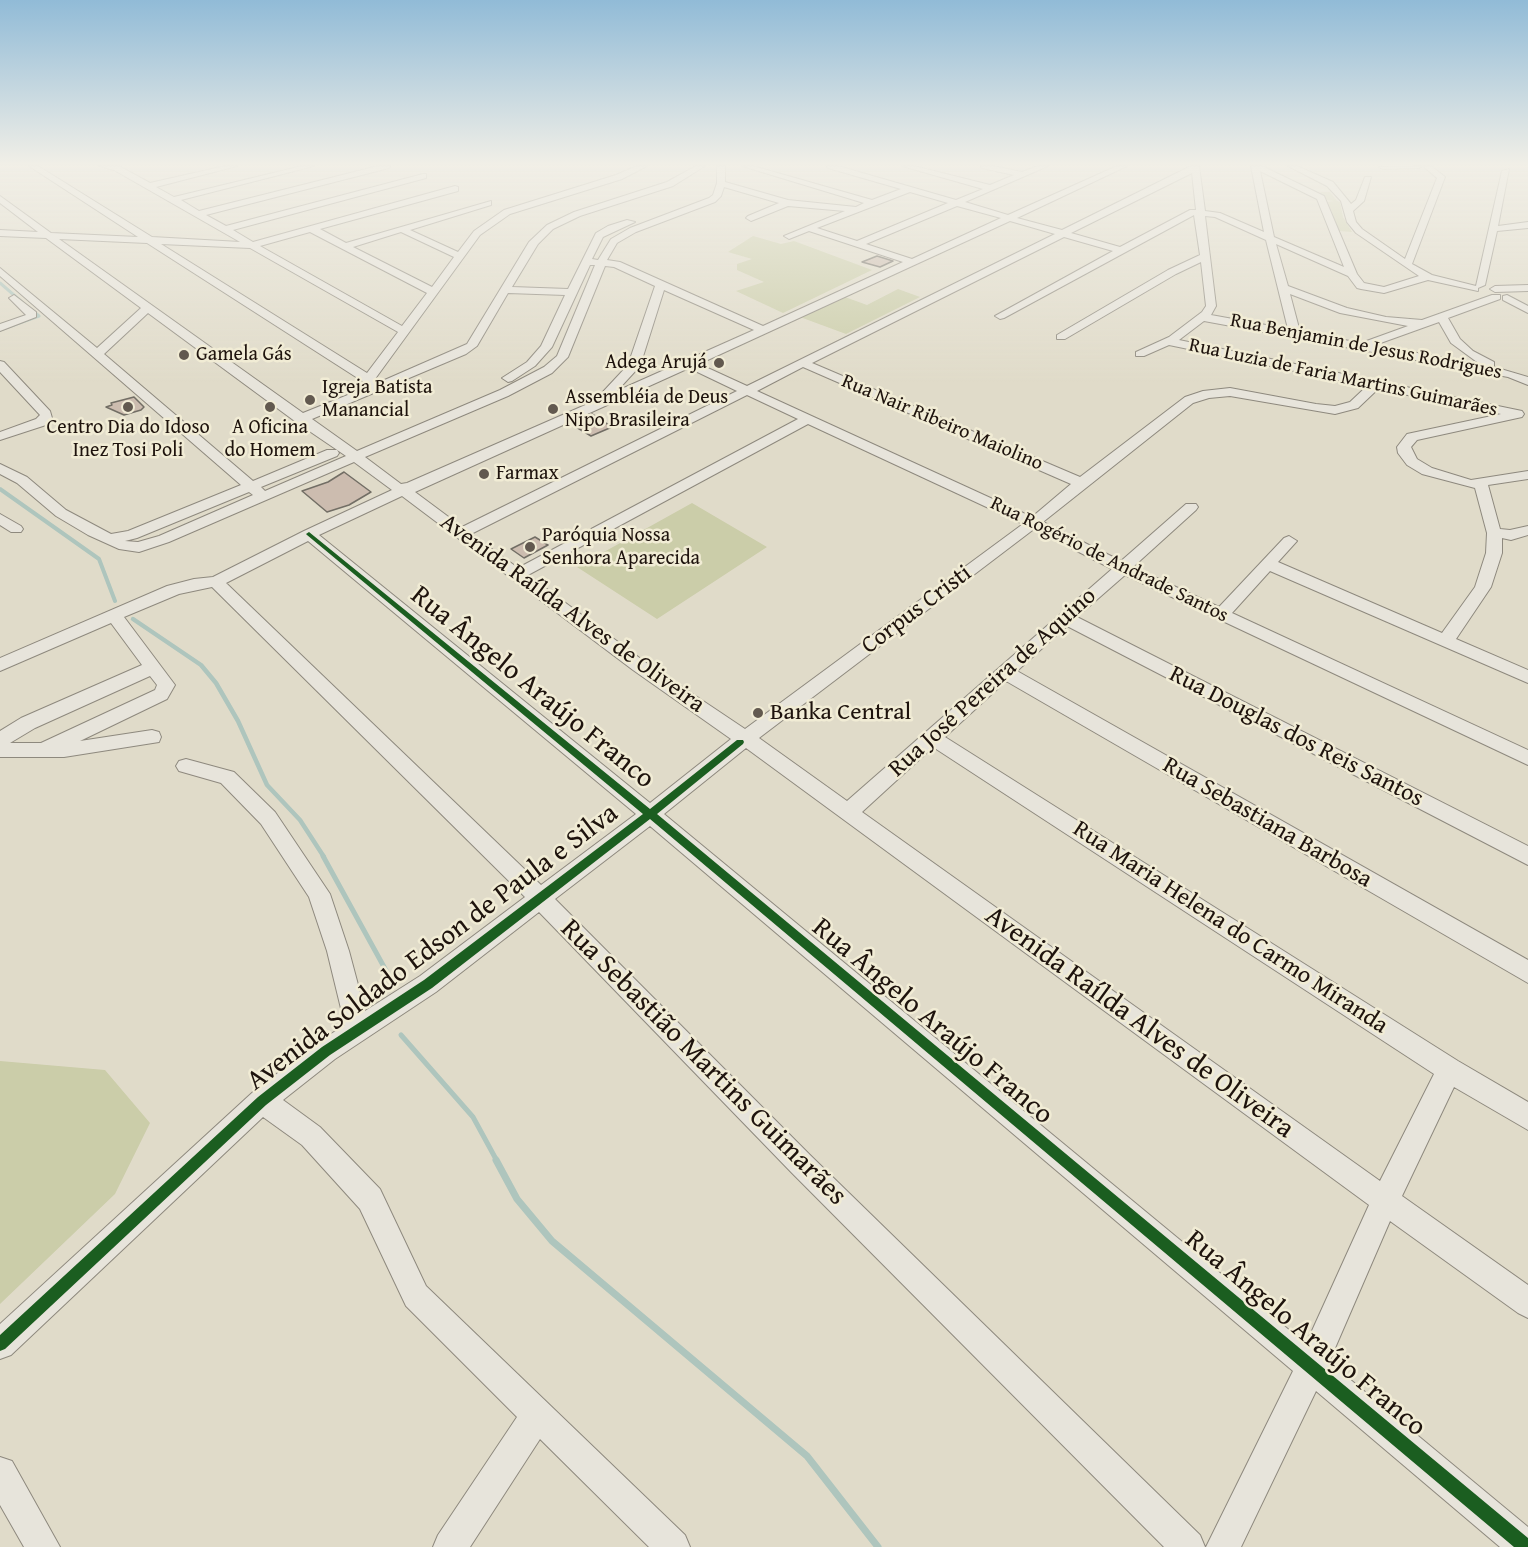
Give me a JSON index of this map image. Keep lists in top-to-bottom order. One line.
{"streets":{"street":["Rua Benjamin de Jesus Rodrigues","Rua Luzia de Faria Martins Guimarães","Rua Nair Ribeiro Maiolino","Rua Rogério de Andrade Santos","Corpus Cristi","Avenida Raílda Alves de Oliveira","Rua José Pereira de Aquino","Rua Ângelo Araújo Franco","Rua Douglas dos Reis Santos","Rua Sebastiana Barbosa","Rua Maria Helena do Carmo Miranda","Avenida Soldado Edson de Paula e Silva","Rua Sebastião Martins Guimarães"]},"crossings":[["Rua Benjamin de Jesus Rodrigues","Rua Luzia de Faria Martins Guimarães"],["Rua Luzia de Faria Martins Guimarães","Corpus Cristi"],["Rua Nair Ribeiro Maiolino","Corpus Cristi"],["Rua Rogério de Andrade Santos","Corpus Cristi"],["Rua Rogério de Andrade Santos","Rua José Pereira de Aquino"],["Corpus Cristi","Avenida Raílda Alves de Oliveira"],["Corpus Cristi","Avenida Soldado Edson de Paula e Silva"],["Avenida Raílda Alves de Oliveira","Rua José Pereira de Aquino"],["Avenida Raílda Alves de Oliveira","Avenida Soldado Edson de Paula e Silva"],["Rua José Pereira de Aquino","Rua Douglas dos Reis Santos"],["Rua José Pereira de Aquino","Rua Sebastiana Barbosa"],["Rua José Pereira de Aquino","Rua Maria Helena do Carmo Miranda"],["Rua Ângelo Araújo Franco","Avenida Soldado Edson de Paula e Silva"],["Avenida Soldado Edson de Paula e Silva","Rua Sebastião Martins Guimarães"]],"places":["Gamela Gás","Adega Arujá","Igreja Batista Manancial","Centro Dia do Idoso Inez Tosi Poli","A Oficina do Homem","Assembléia de Deus Nipo Brasileira","Farmax","Paróquia Nossa Senhora Aparecida","Banka Central"]}
